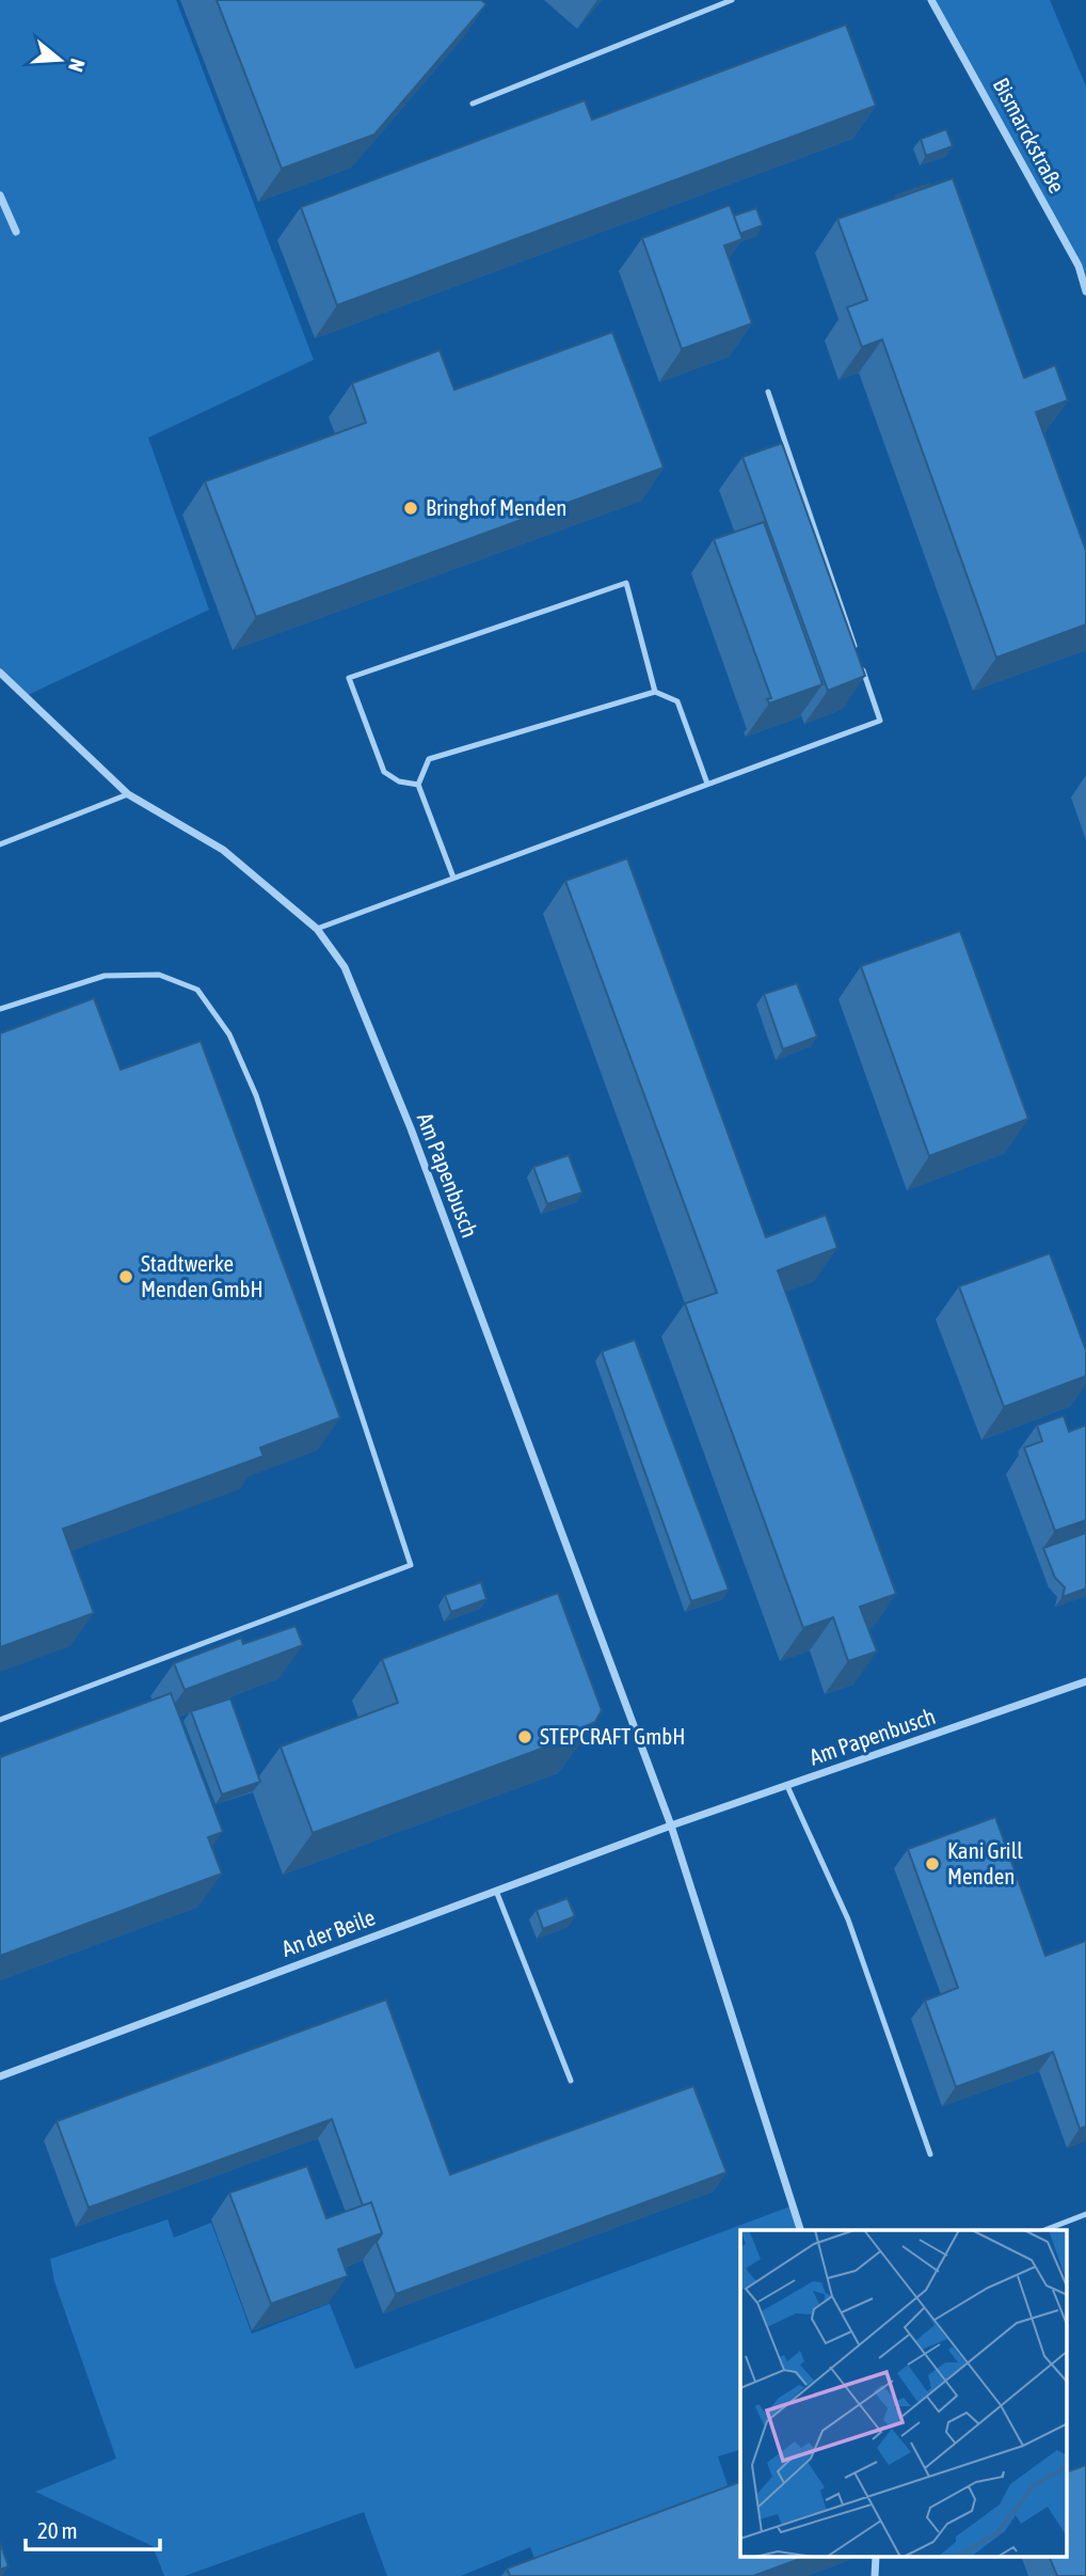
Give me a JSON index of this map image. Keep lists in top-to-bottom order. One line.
{"streets":{"street":["Bismarckstraße","Am Papenbusch","An der Beile"]},"crossings":[["Am Papenbusch","An der Beile"]],"places":["Bringhof Menden","Stadtwerke Menden GmbH","STEPCRAFT GmbH","Kani Grill Menden"],"scale_bar":"20 m","north":"right"}
